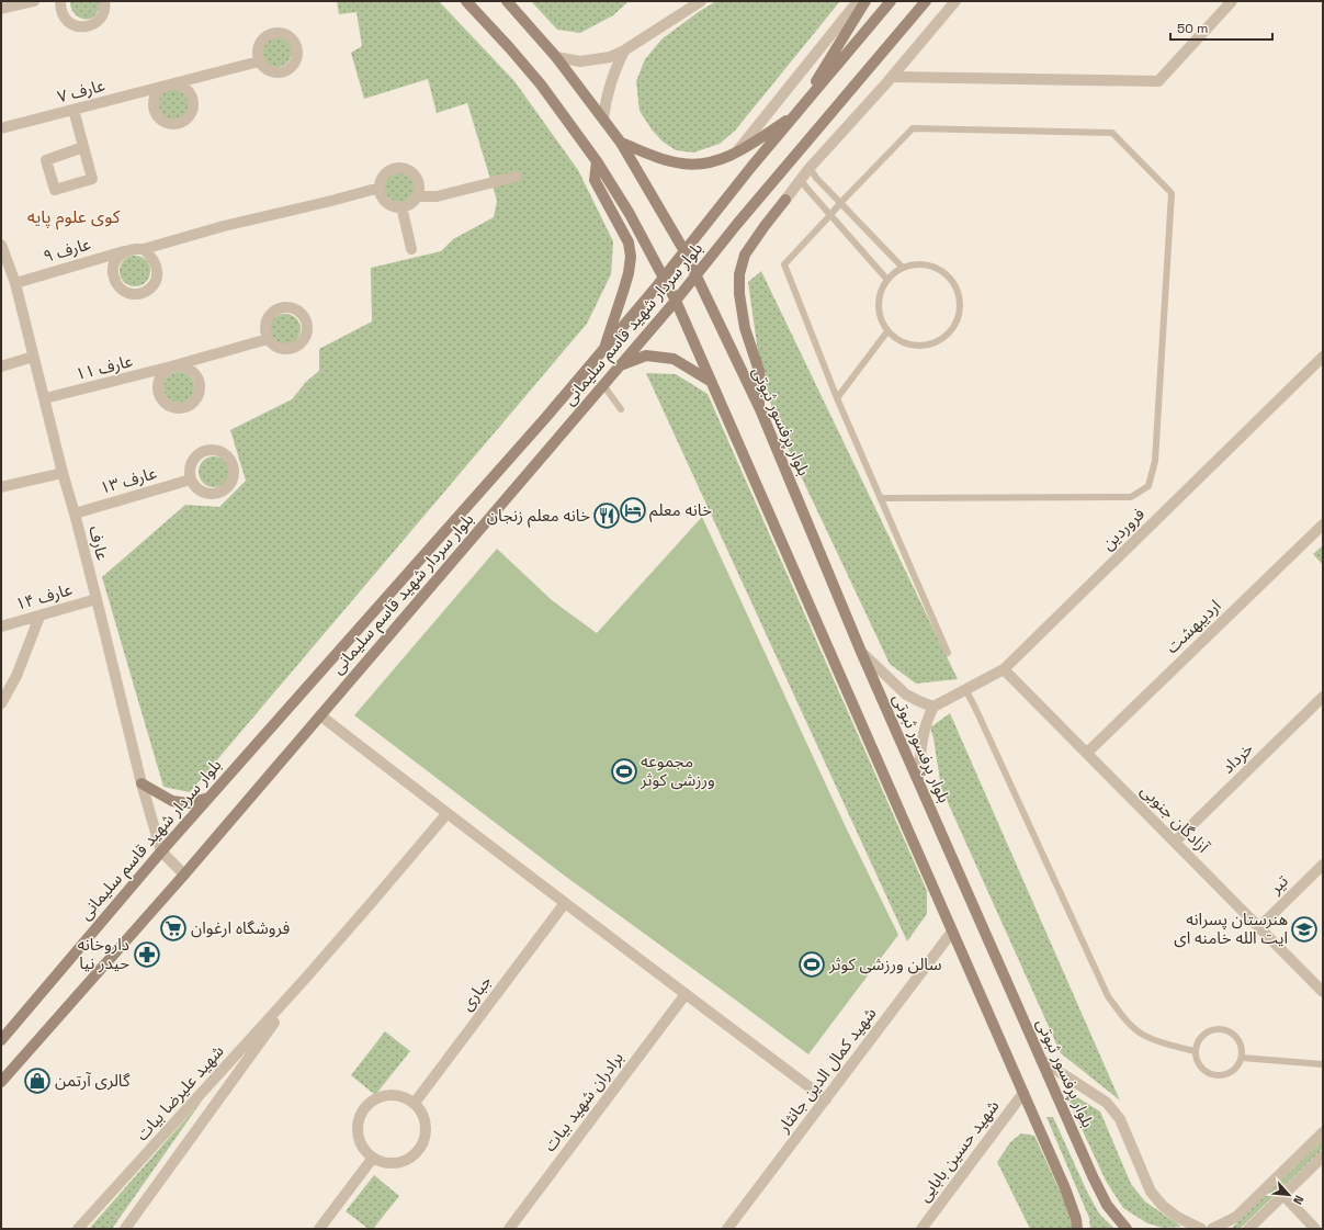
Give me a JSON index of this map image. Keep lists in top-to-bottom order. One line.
{"streets":{"main road":["بلوار سردار شهید قاسم سلیمانی","بلوار پرفسور ثبوتی"],"street":["عارف ۷","عارف ۹","عارف ۱۱","عارف ۱۳","فروردین","عارف","عارف ۱۴","اردیبهشت","خرداد","آزادگان جنوبی","تیر","جباری","شهید کمال الدین جانثار","شهید علیرضا بیات","برادران شهید بیات","شهید حسین بابایی"]},"crossings":[["عارف ۹","عارف"],["بلوار سردار شهید قاسم سلیمانی","بلوار پرفسور ثبوتی"],["بلوار سردار شهید قاسم سلیمانی","عارف"],["عارف ۱۱","عارف"],["عارف ۱۳","عارف"],["فروردین","آزادگان جنوبی"],["عارف","عارف ۱۴"],["اردیبهشت","آزادگان جنوبی"],["خرداد","آزادگان جنوبی"],["آزادگان جنوبی","تیر"]],"districts":["کوی علوم پایه"],"places":{"hotel":["خانه معلم"],"restaurant":["خانه معلم زنجان"],"sports":["مجموعه ورزشی کوثر","سالن ورزشی کوثر"],"supermarket":["فروشگاه ارغوان"],"school or university":["هنرستان پسرانه ایت الله خامنه ای"],"pharmacy":["داروخانه حیدر نیا"],"shop":["گالری آرتمن"]},"scale_bar":"50 m","north":"bottom right"}
